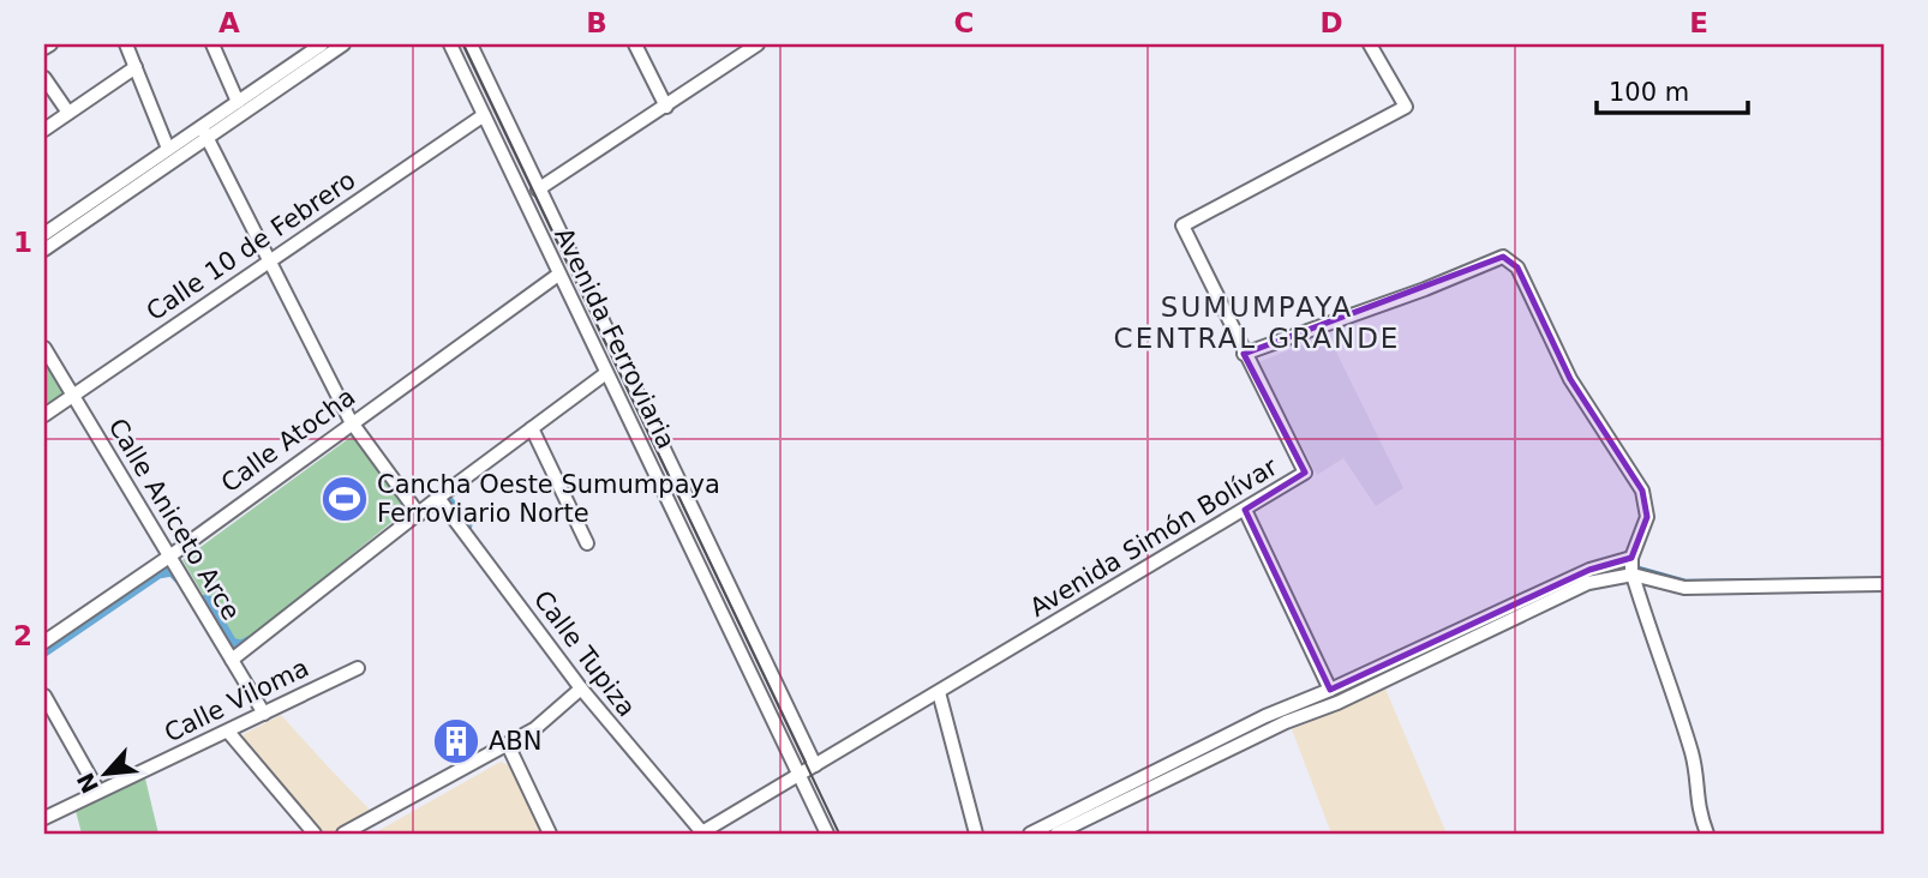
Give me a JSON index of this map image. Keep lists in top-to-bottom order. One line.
{"streets":{"street":["Calle 10 de Febrero","Avenida Ferroviaria","Calle Atocha","Calle Aniceto Arce","Avenida Simón Bolívar","Calle Tupiza","Calle Viloma"]},"crossings":[["Calle 10 de Febrero","Avenida Ferroviaria"],["Calle 10 de Febrero","Calle Aniceto Arce"],["Avenida Ferroviaria","Calle Atocha"],["Avenida Ferroviaria","Avenida Simón Bolívar"],["Calle Atocha","Calle Aniceto Arce"],["Calle Aniceto Arce","Calle Viloma"],["Avenida Simón Bolívar","Calle Tupiza"]],"districts":["SUMUMPAYA CENTRAL GRANDE"],"places":{"sports":["Cancha Oeste Sumumpaya Ferroviario Norte"],"building":["ABN"]},"scale_bar":"100 m","north":"bottom left","grid":{"columns":["A","B","C","D","E"],"rows":["1","2"]}}
